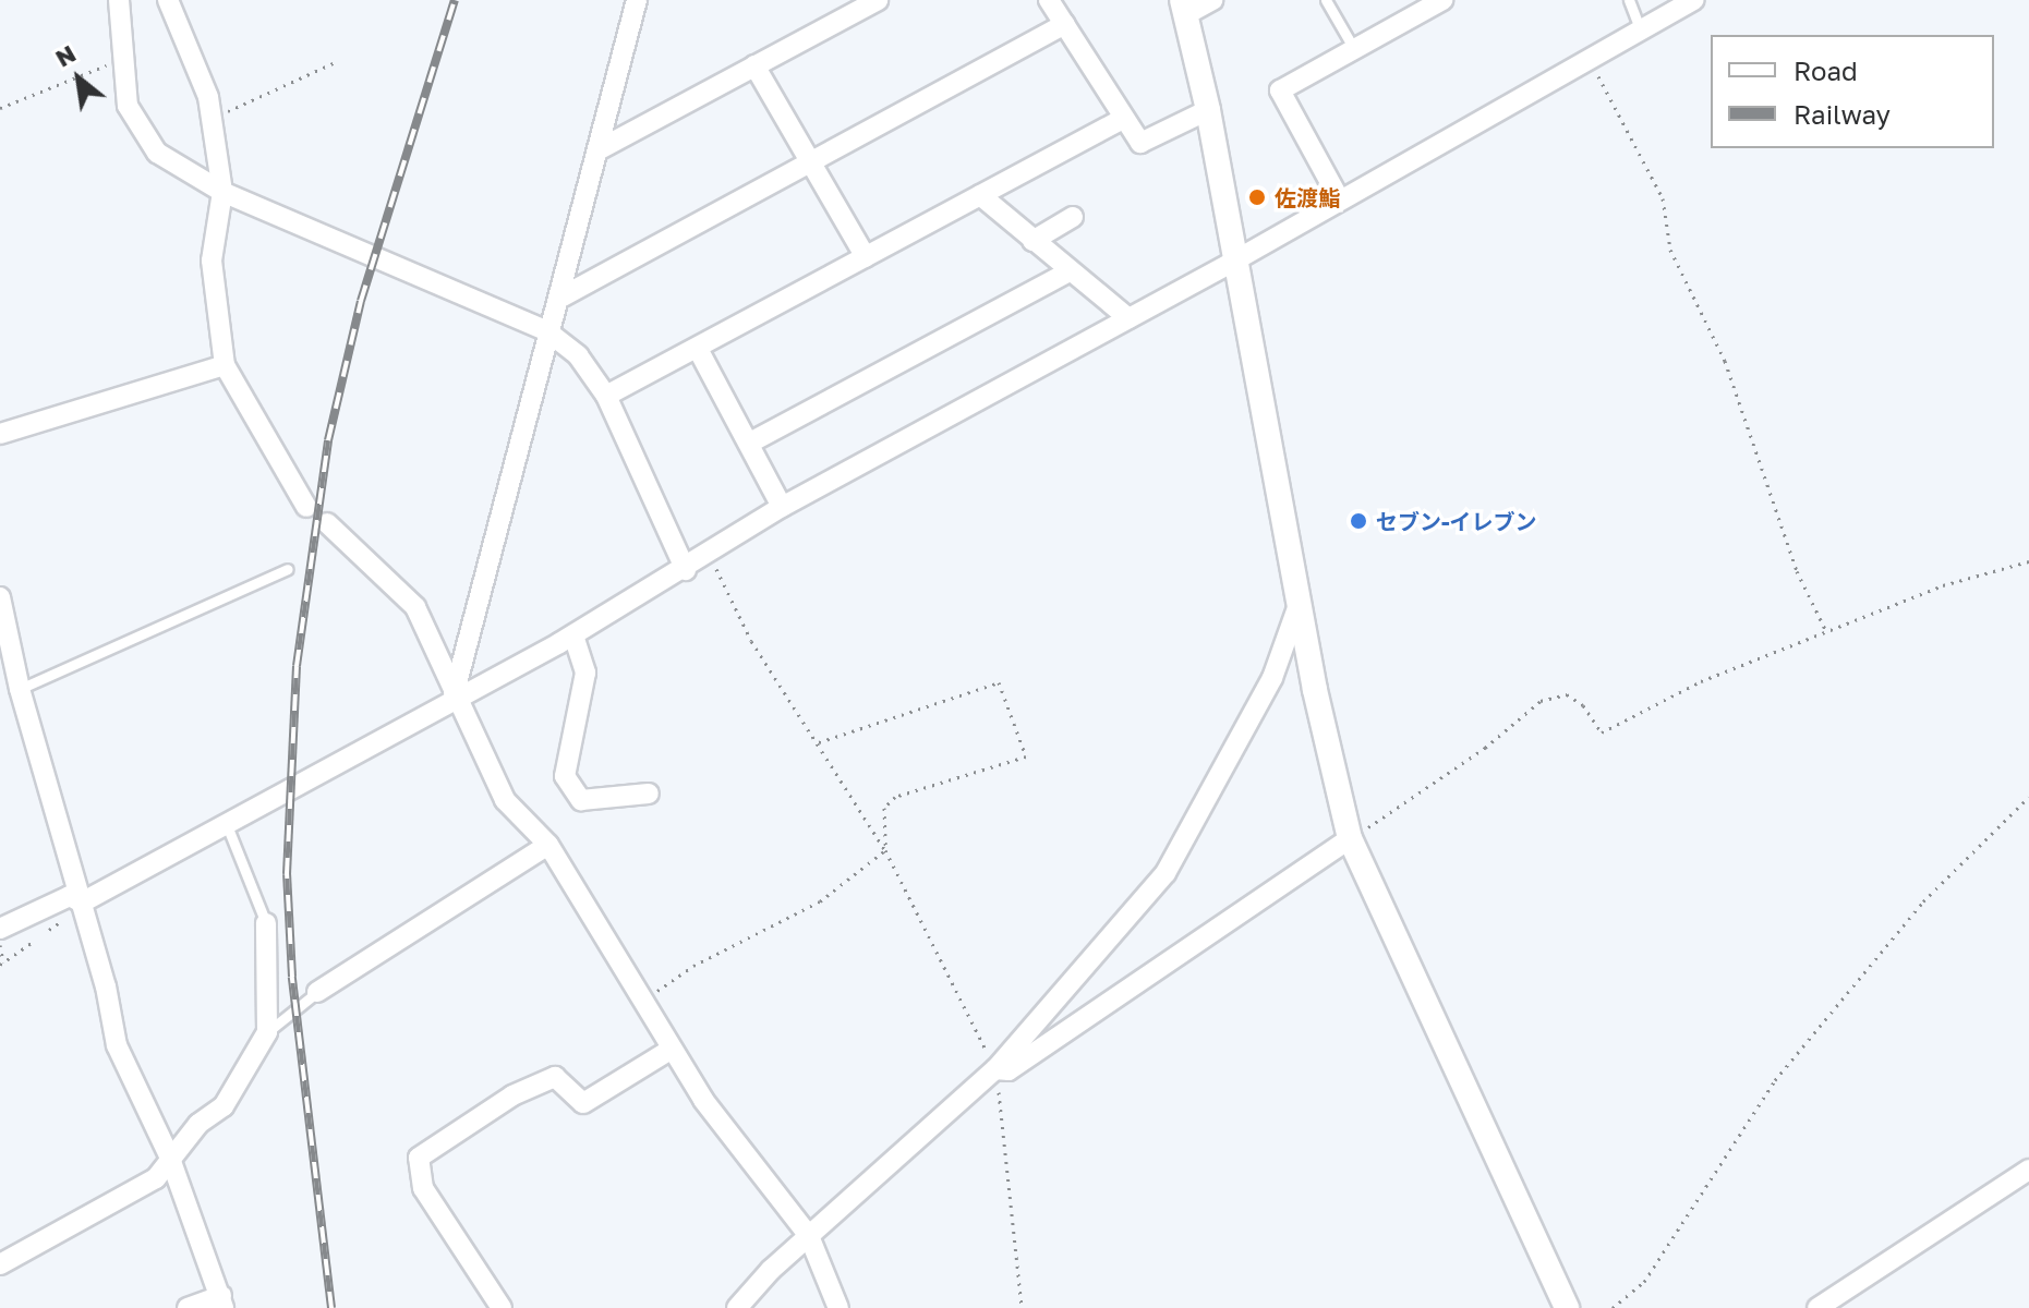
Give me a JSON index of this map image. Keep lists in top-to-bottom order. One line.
{"places":["佐渡鮨","セブン-イレブン"],"legend":["Road","Railway"],"north":"top left"}
